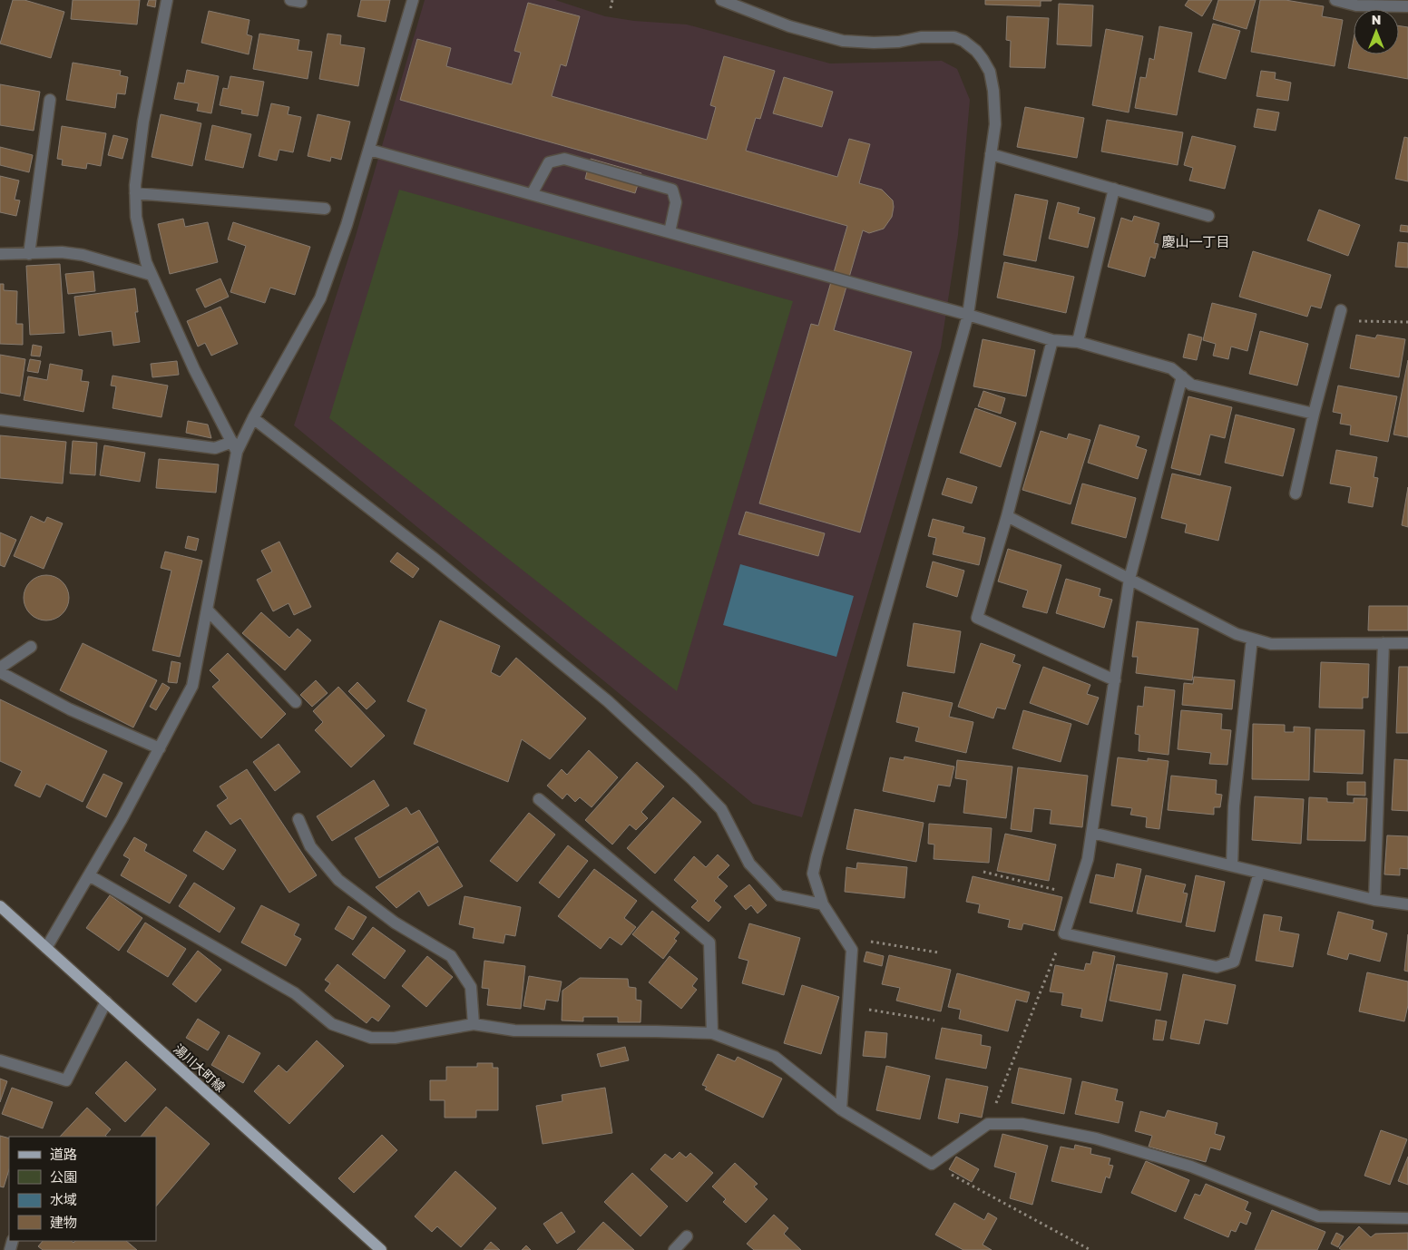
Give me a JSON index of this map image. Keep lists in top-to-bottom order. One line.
{"streets":{"main road":["湯川大町線"]},"districts":["慶山一丁目"],"legend":["道路","公園","水域","建物"],"north":"top"}
